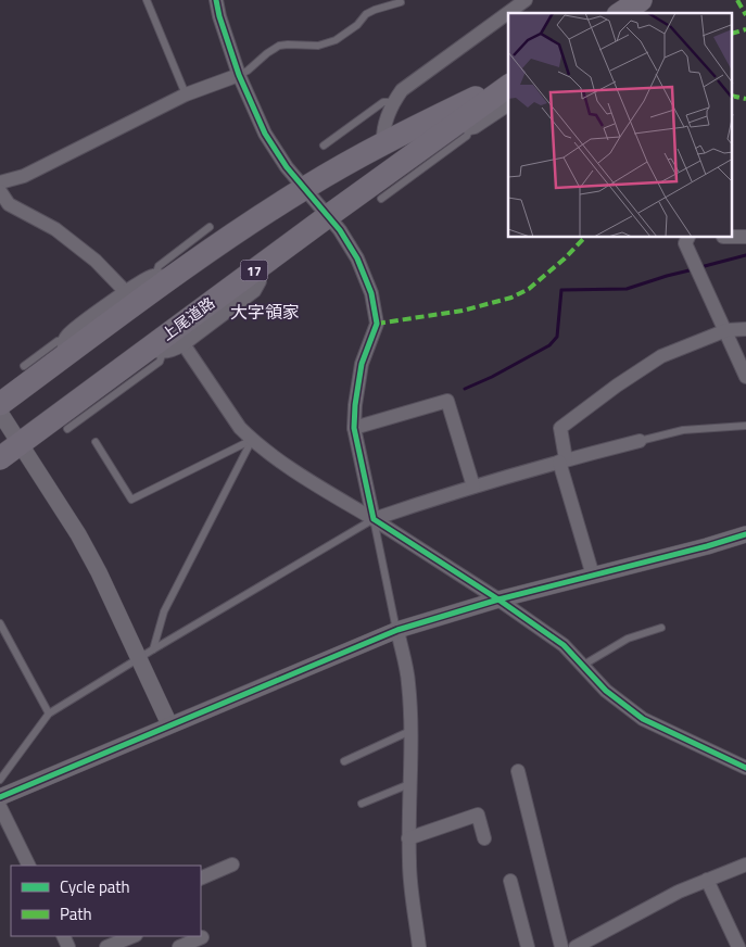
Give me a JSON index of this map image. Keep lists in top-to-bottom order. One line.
{"streets":{"highway":["17","上尾道路"]},"districts":["大字領家"],"legend":["Cycle path","Path"]}
